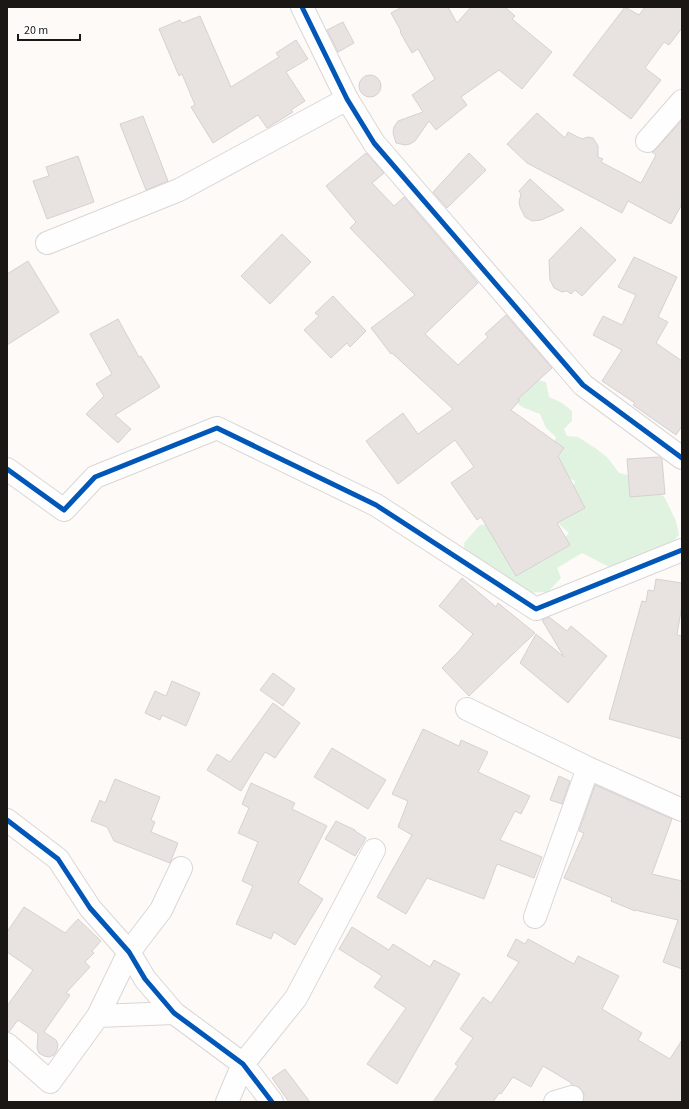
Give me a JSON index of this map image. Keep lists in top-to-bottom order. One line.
{"scale_bar":"20 m"}
